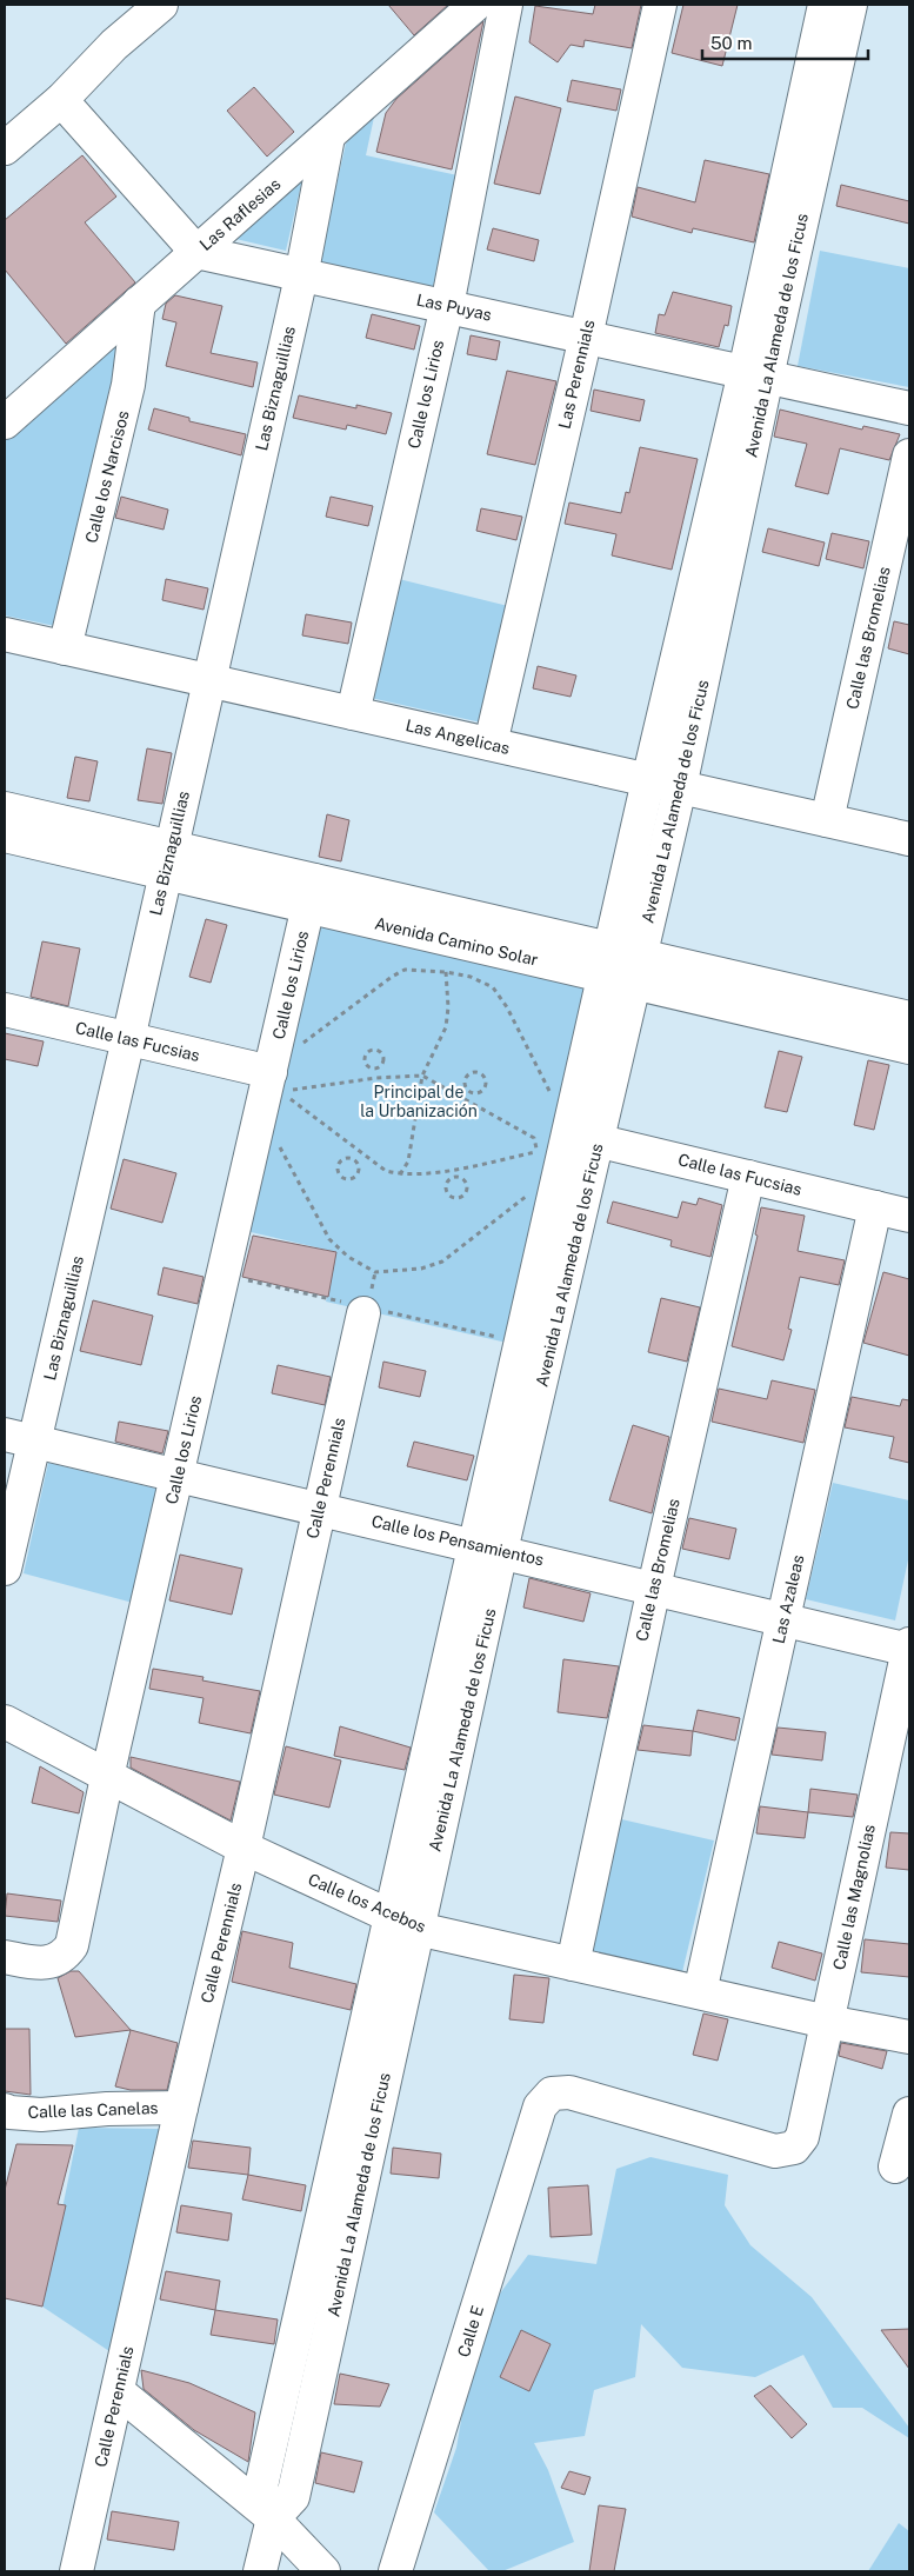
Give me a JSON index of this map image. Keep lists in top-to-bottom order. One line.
{"streets":{"street":["Las Raflesias","Las Puyas","Avenida La Alameda de los Ficus","Las Perennials","Las Biznaguillias","Calle los Lirios","Calle los Narcisos","Calle las Bromelias","Las Angelicas","Avenida Camino Solar","Calle las Fucsias","Calle Perennials","Calle los Pensamientos","Las Azaleas","Calle las Magnolias","Calle los Acebos","Calle las Canelas","Calle E"]},"crossings":[["Las Raflesias","Las Puyas"],["Las Raflesias","Las Biznaguillias"],["Las Raflesias","Calle los Narcisos"],["Las Puyas","Avenida La Alameda de los Ficus"],["Las Puyas","Las Perennials"],["Las Puyas","Las Biznaguillias"],["Las Puyas","Calle los Lirios"],["Avenida La Alameda de los Ficus","Las Angelicas"],["Avenida La Alameda de los Ficus","Avenida Camino Solar"],["Avenida La Alameda de los Ficus","Calle las Fucsias"],["Avenida La Alameda de los Ficus","Calle los Pensamientos"],["Avenida La Alameda de los Ficus","Calle los Acebos"],["Las Perennials","Las Angelicas"],["Las Biznaguillias","Las Angelicas"],["Las Biznaguillias","Avenida Camino Solar"],["Las Biznaguillias","Calle las Fucsias"],["Las Biznaguillias","Calle los Pensamientos"],["Calle los Lirios","Las Angelicas"],["Calle los Lirios","Avenida Camino Solar"],["Calle los Lirios","Calle las Fucsias"],["Calle los Lirios","Calle los Pensamientos"],["Calle los Lirios","Calle los Acebos"],["Calle los Narcisos","Las Angelicas"],["Calle las Bromelias","Las Angelicas"],["Calle las Bromelias","Calle las Fucsias"],["Calle las Bromelias","Calle los Pensamientos"],["Calle las Bromelias","Calle los Acebos"],["Calle las Fucsias","Las Azaleas"],["Calle Perennials","Calle los Pensamientos"],["Calle Perennials","Calle los Acebos"],["Calle Perennials","Calle las Canelas"],["Calle los Pensamientos","Las Azaleas"],["Calle los Pensamientos","Calle las Magnolias"],["Las Azaleas","Calle los Acebos"],["Calle las Magnolias","Calle los Acebos"],["Calle las Magnolias","Calle E"]],"parks":["Principal de la Urbanización"],"scale_bar":"50 m"}
